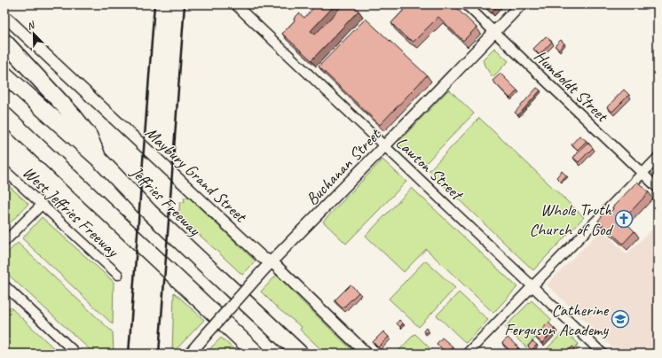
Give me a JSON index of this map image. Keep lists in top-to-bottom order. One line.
{"streets":{"highway":["Jeffries Freeway"],"street":["Humboldt Street","Buchanan Street","Lawton Street","Maybury Grand Street","West Jeffries Freeway"]},"crossings":[["Humboldt Street","Buchanan Street"],["Buchanan Street","Lawton Street"],["Buchanan Street","Maybury Grand Street"]],"places":{"church":["Whole Truth Church of God"],"school or university":["Catherine Ferguson Academy"]},"north":"top left"}
